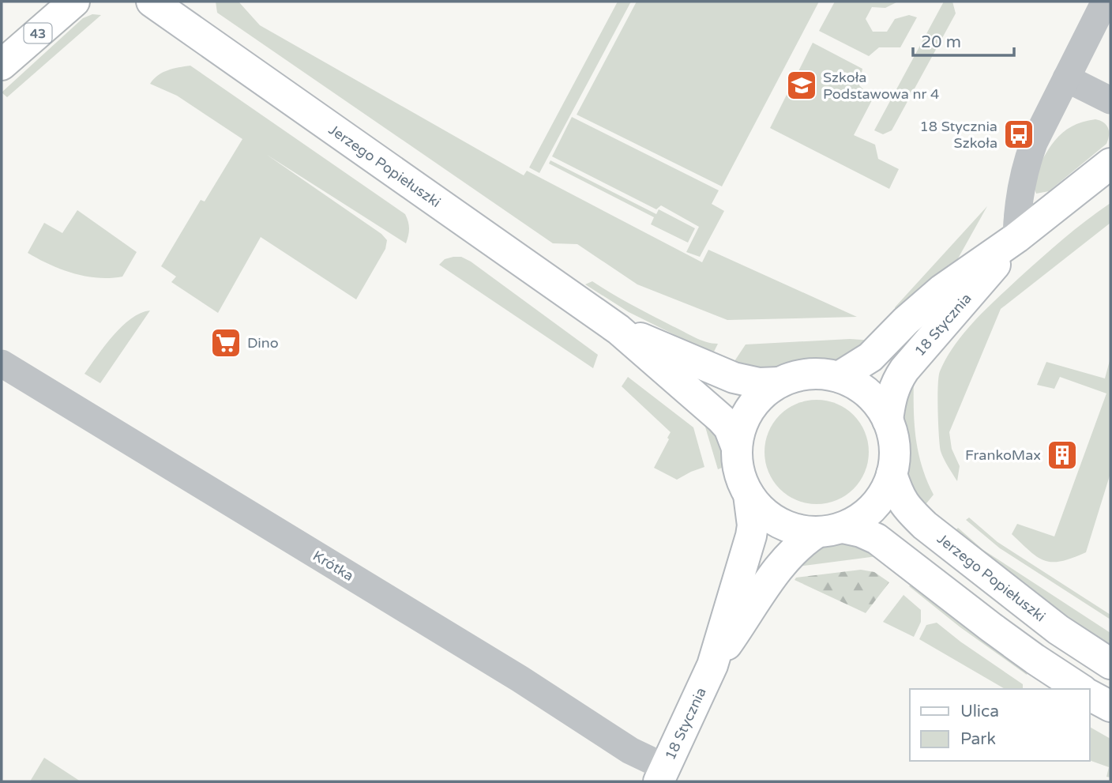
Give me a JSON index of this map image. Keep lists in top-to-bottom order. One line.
{"streets":{"main road":["43","Jerzego Popiełuszki","18 Stycznia"],"street":["Krótka"]},"crossings":[["Jerzego Popiełuszki","18 Stycznia"],["18 Stycznia","Krótka"]],"places":{"school or university":["Szkoła Podstawowa nr 4"],"bus stop":["18 Stycznia Szkoła"],"supermarket":["Dino"],"building":["FrankoMax"]},"legend":["Ulica","Park"],"scale_bar":"20 m"}
